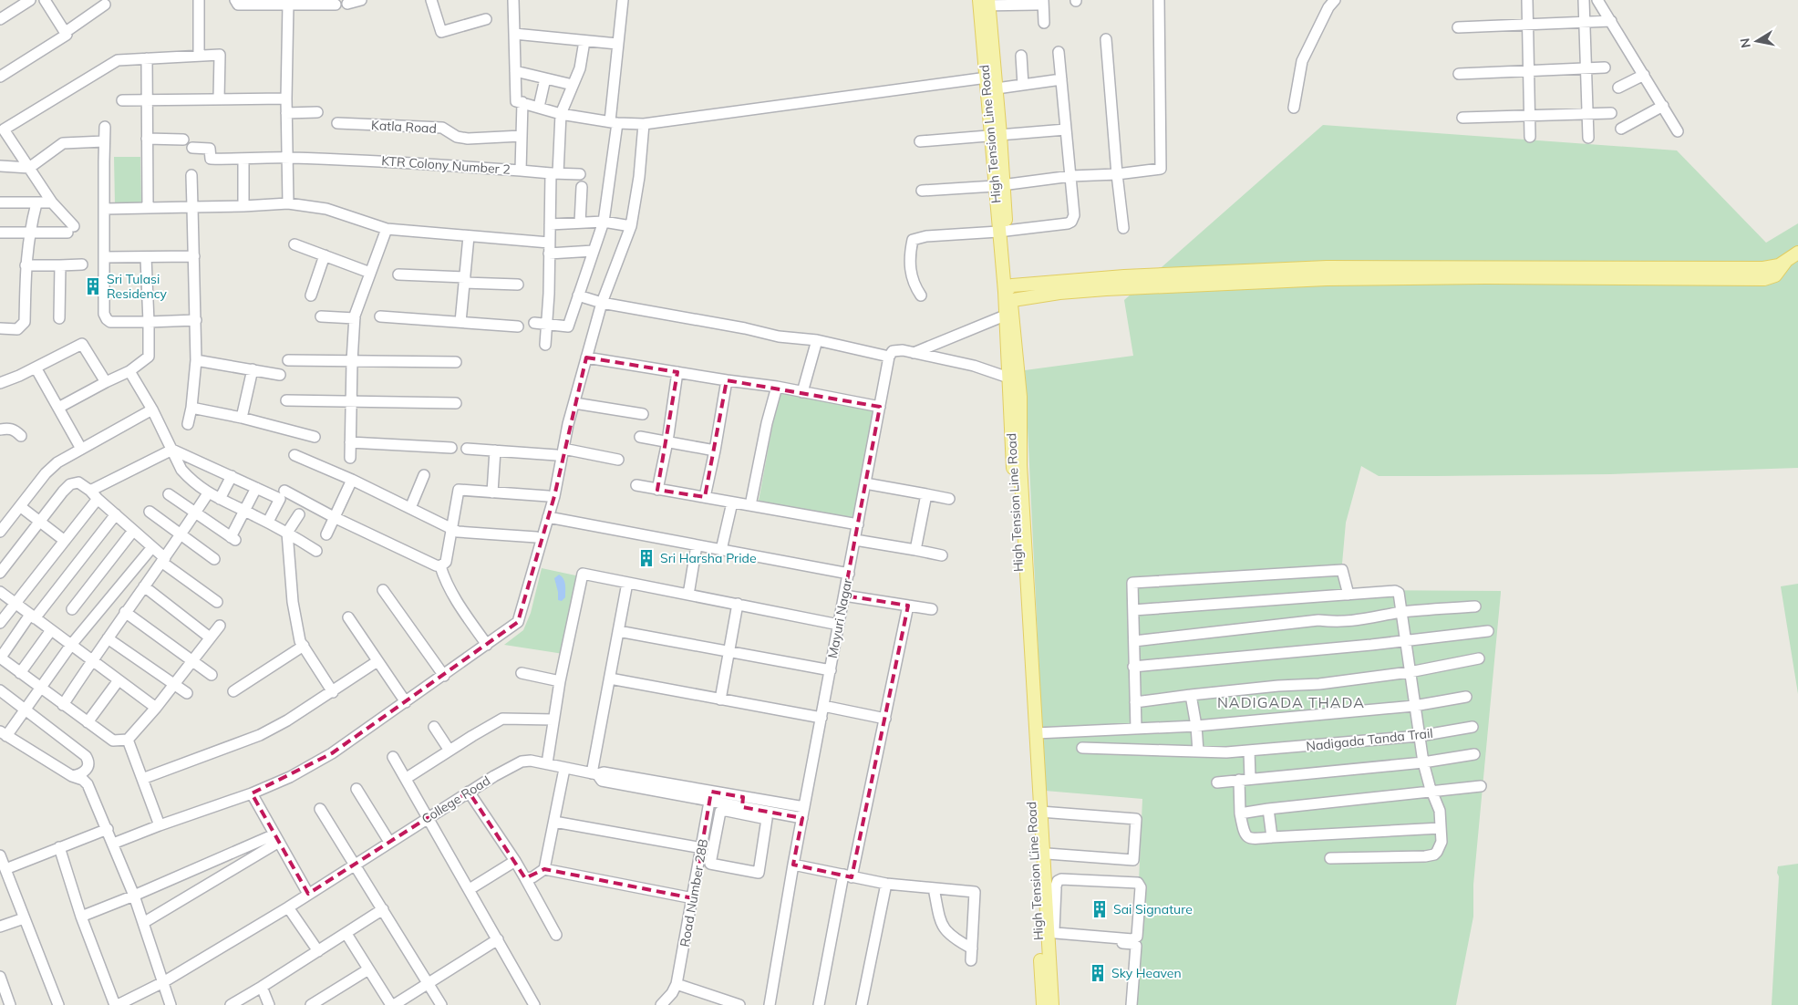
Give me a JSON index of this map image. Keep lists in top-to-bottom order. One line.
{"streets":{"main road":["High Tension Line Road"],"street":["Katla Road","KTR Colony Number 2","Mayuri Nagar","Nadigada Tanda Trail","College Road","Road Number 28B"]},"crossings":[["College Road","Road Number 28B"]],"districts":["NADIGADA THADA"],"places":{"building":["Sri Tulasi Residency","Sri Harsha Pride","Sai Signature","Sky Heaven"]},"north":"left"}
